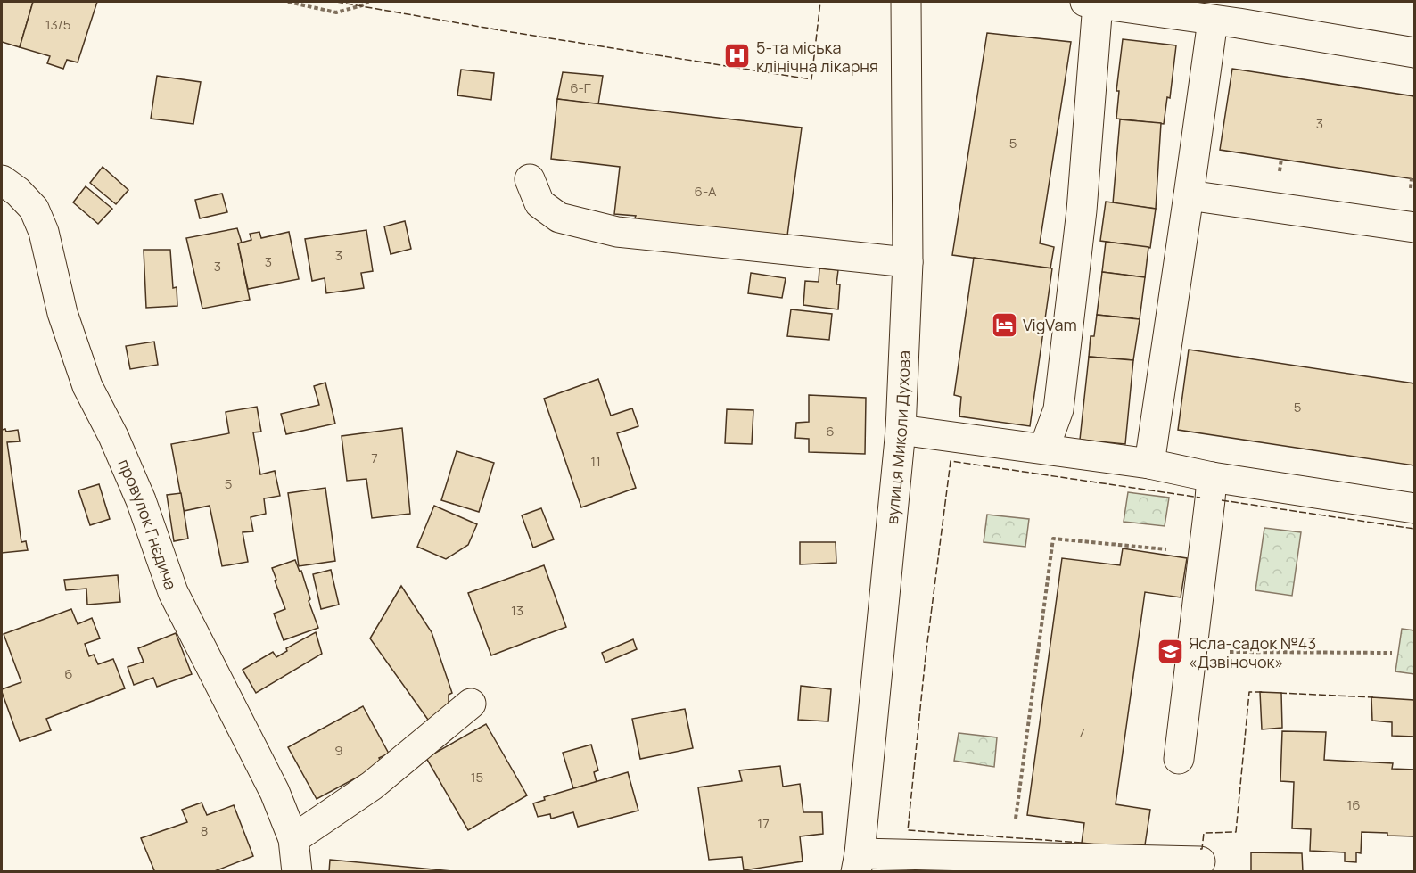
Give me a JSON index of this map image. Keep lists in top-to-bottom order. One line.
{"streets":{"street":["вулиця Миколи Духова","провулок Гнєдича"]},"places":{"hospital":["5-та міська клінічна лікарня"],"hotel":["VigVam"],"school or university":["Ясла-садок №43 «Дзвіночок»"]},"house_numbers":["13/5","6-Г","3","5","6-А","3","3","3","5","6","7","11","5","13","6","7","9","15","16","17","8"]}
